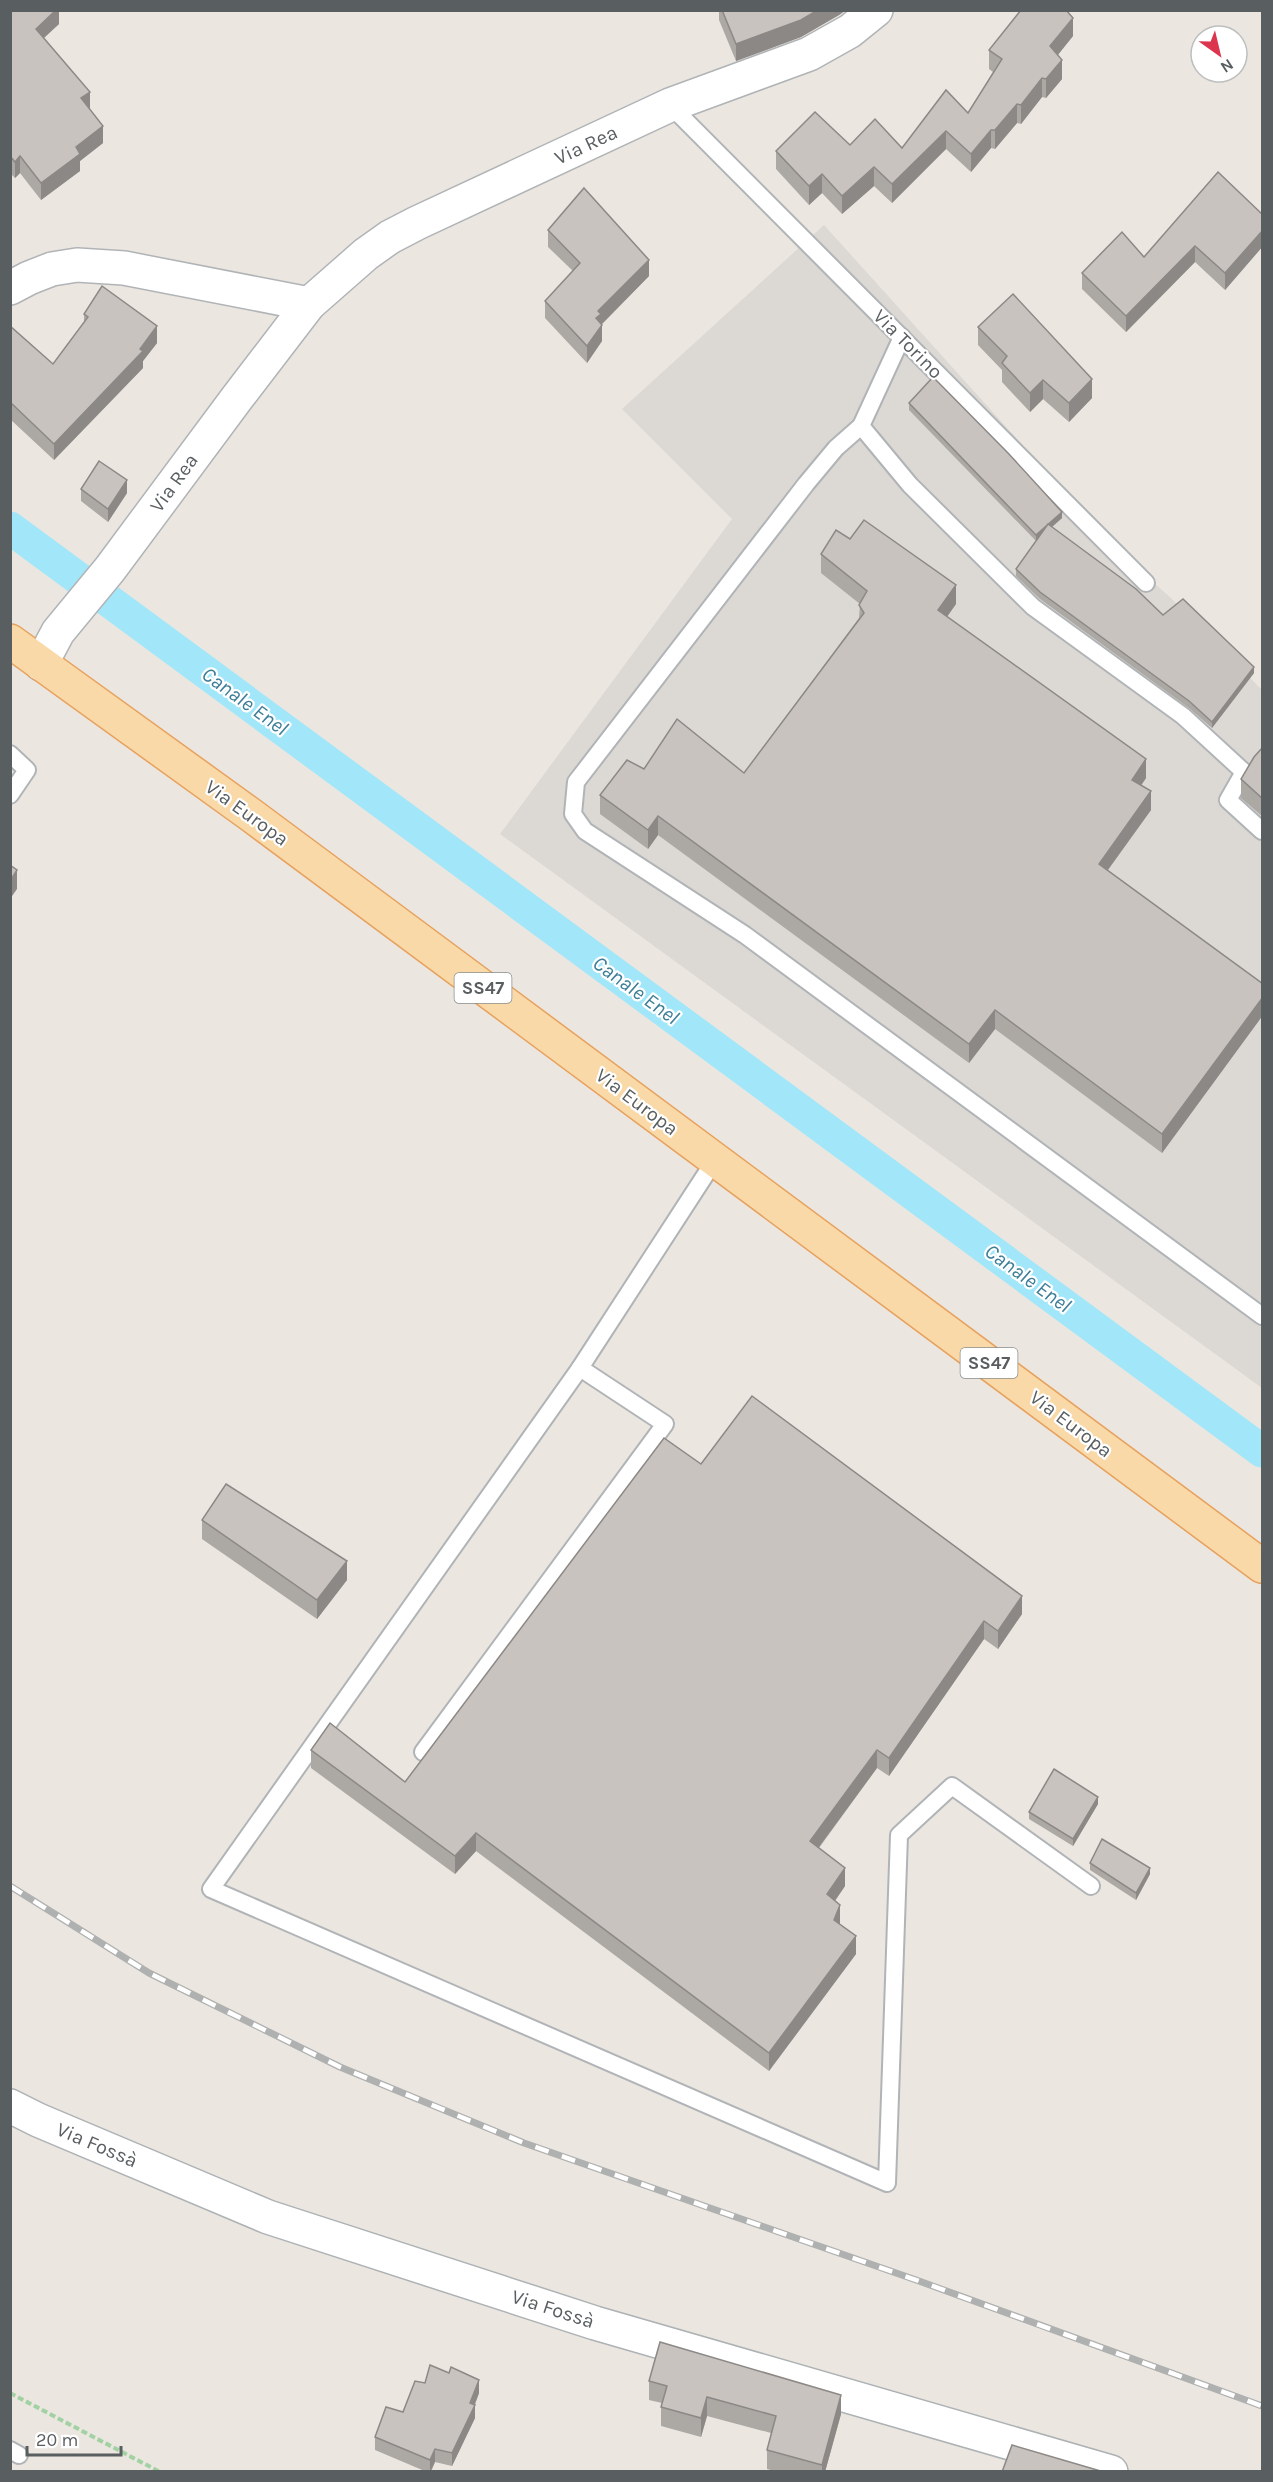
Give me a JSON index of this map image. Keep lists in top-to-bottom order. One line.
{"streets":{"main road":["Via Europa","SS47"],"street":["Via Rea","Via Fossà"],"lane":["Via Torino"]},"crossings":[["Via Rea","Via Torino"],["Via Rea","Via Europa"]],"water":["Canale Enel"],"scale_bar":"20 m","north":"bottom right"}
